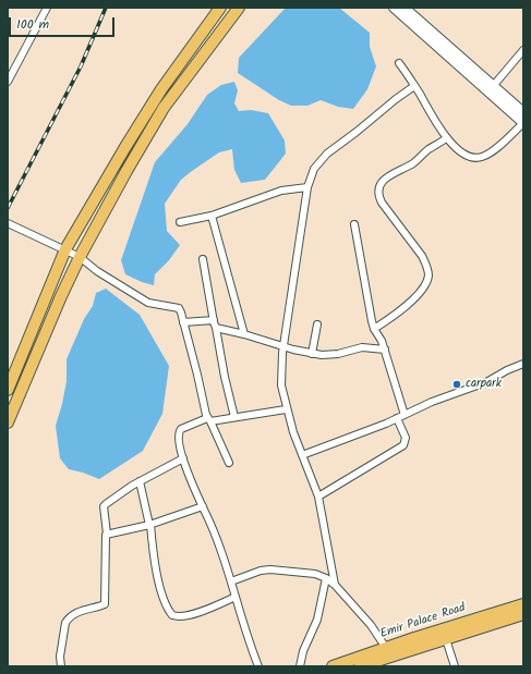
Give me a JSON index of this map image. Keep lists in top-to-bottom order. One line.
{"streets":{"main road":["Emir Palace Road"]},"places":["carpark"],"scale_bar":"100 m"}
